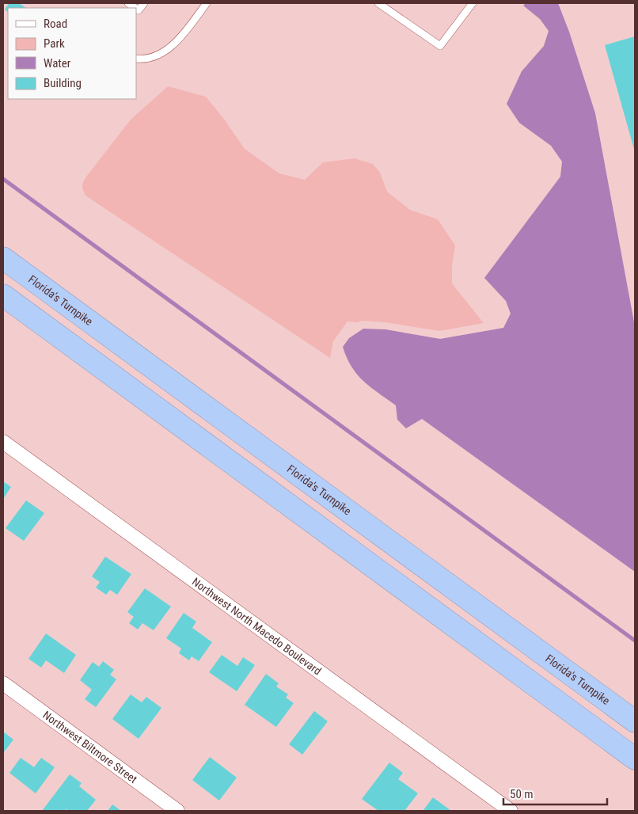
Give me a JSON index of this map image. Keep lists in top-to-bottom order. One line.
{"streets":{"highway":["Florida's Turnpike"],"street":["Northwest North Macedo Boulevard","Northwest Biltmore Street"]},"legend":["Road","Park","Water","Building"],"scale_bar":"50 m"}
